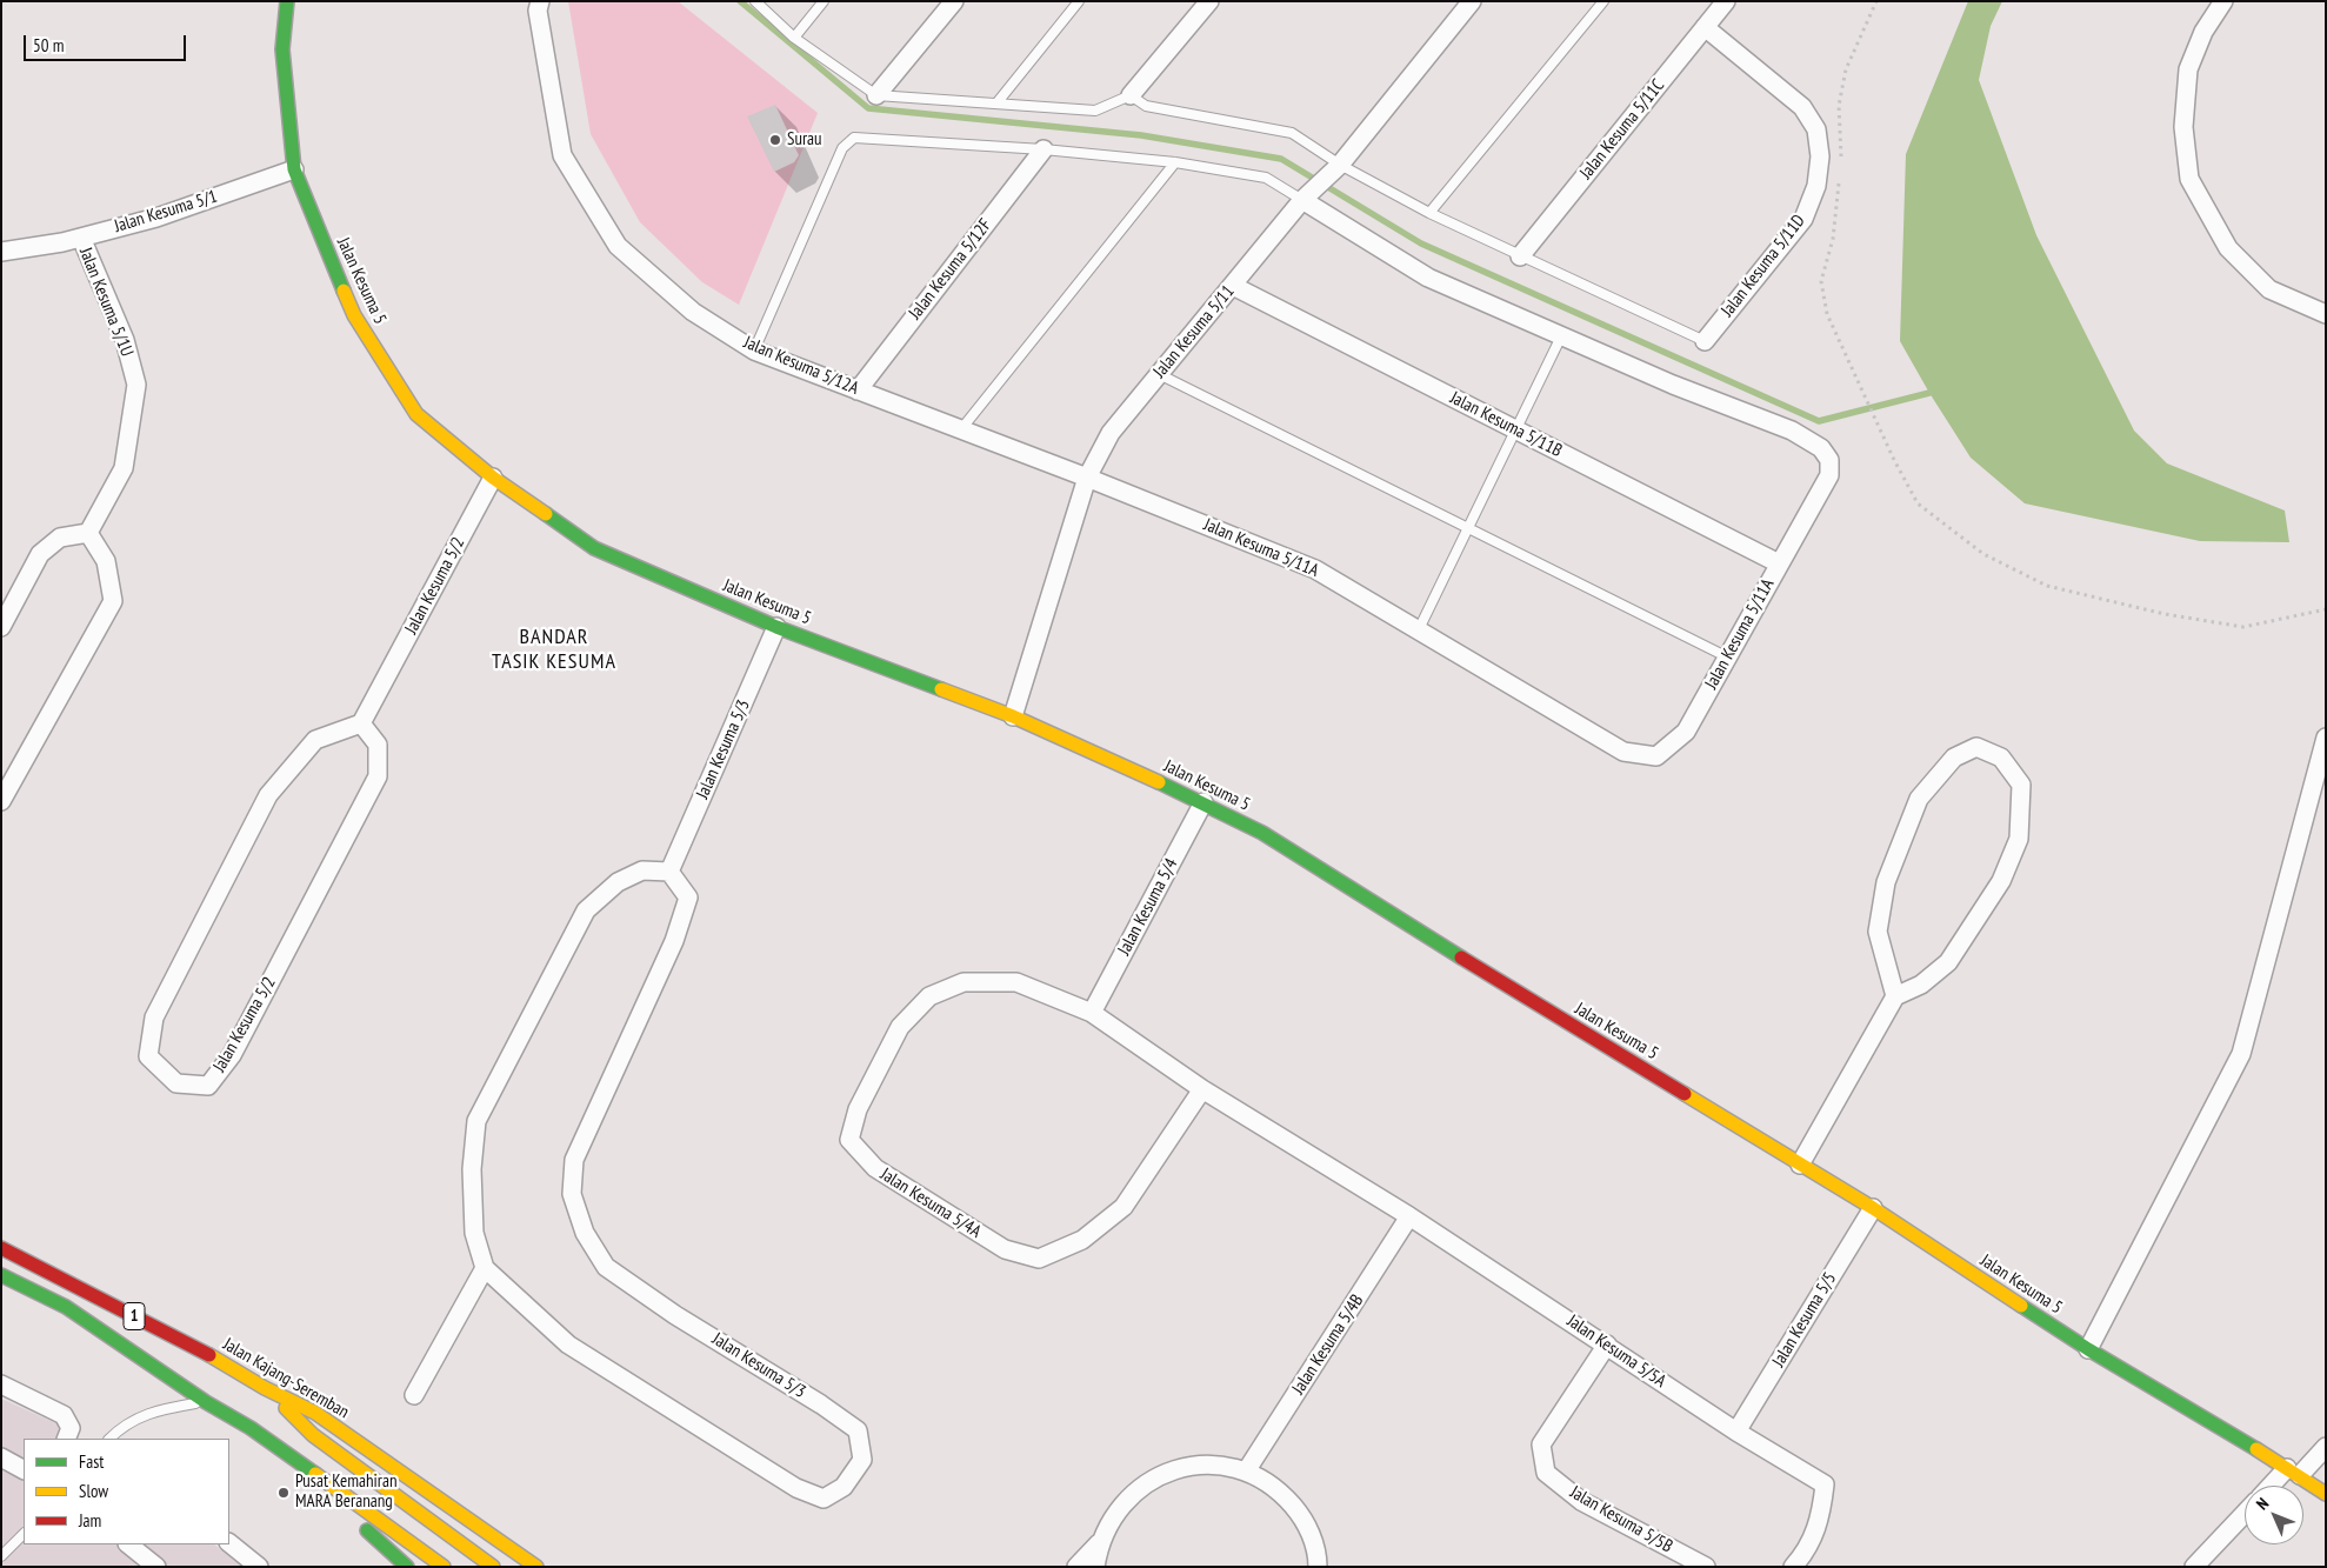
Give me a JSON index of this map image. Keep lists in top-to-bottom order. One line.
{"streets":{"street":["Jalan Kesuma 5/11C","Jalan Kesuma 5/1","Jalan Kesuma 5/11D","Jalan Kesuma 5/12F","Jalan Kesuma 5","Jalan Kesuma 5/1U","Jalan Kesuma 5/11","Jalan Kesuma 5/12A","Jalan Kesuma 5/11B","Jalan Kesuma 5/11A","Jalan Kesuma 5/2","Jalan Kesuma 5/3","Jalan Kesuma 5/4","Jalan Kesuma 5/4A","1","Jalan Kesuma 5/5","Jalan Kesuma 5/4B","Jalan Kesuma 5/5A","Jalan Kajang-Seremban","Jalan Kesuma 5/5B"]},"crossings":[["Jalan Kesuma 5/11C","Jalan Kesuma 5/11D"],["Jalan Kesuma 5/1","Jalan Kesuma 5"],["Jalan Kesuma 5/1","Jalan Kesuma 5/1U"],["Jalan Kesuma 5/12F","Jalan Kesuma 5/12A"],["Jalan Kesuma 5","Jalan Kesuma 5/11"],["Jalan Kesuma 5","Jalan Kesuma 5/2"],["Jalan Kesuma 5","Jalan Kesuma 5/3"],["Jalan Kesuma 5","Jalan Kesuma 5/4"],["Jalan Kesuma 5","Jalan Kesuma 5/5"],["Jalan Kesuma 5/11","Jalan Kesuma 5/12A"],["Jalan Kesuma 5/11","Jalan Kesuma 5/11B"],["Jalan Kesuma 5/11","Jalan Kesuma 5/11A"],["Jalan Kesuma 5/12A","Jalan Kesuma 5/11A"],["Jalan Kesuma 5/11B","Jalan Kesuma 5/11A"],["Jalan Kesuma 5/4","Jalan Kesuma 5/4A"],["Jalan Kesuma 5/4A","Jalan Kesuma 5/4B"],["Jalan Kesuma 5/4A","Jalan Kesuma 5/5A"],["Jalan Kesuma 5/5","Jalan Kesuma 5/5A"],["Jalan Kesuma 5/4B","Jalan Kesuma 5/5A"],["Jalan Kesuma 5/5A","Jalan Kesuma 5/5B"]],"districts":["BANDAR TASIK KESUMA"],"places":["Surau","Pusat Kemahiran MARA Beranang"],"legend":["Fast","Slow","Jam"],"scale_bar":"50 m","north":"top left"}
